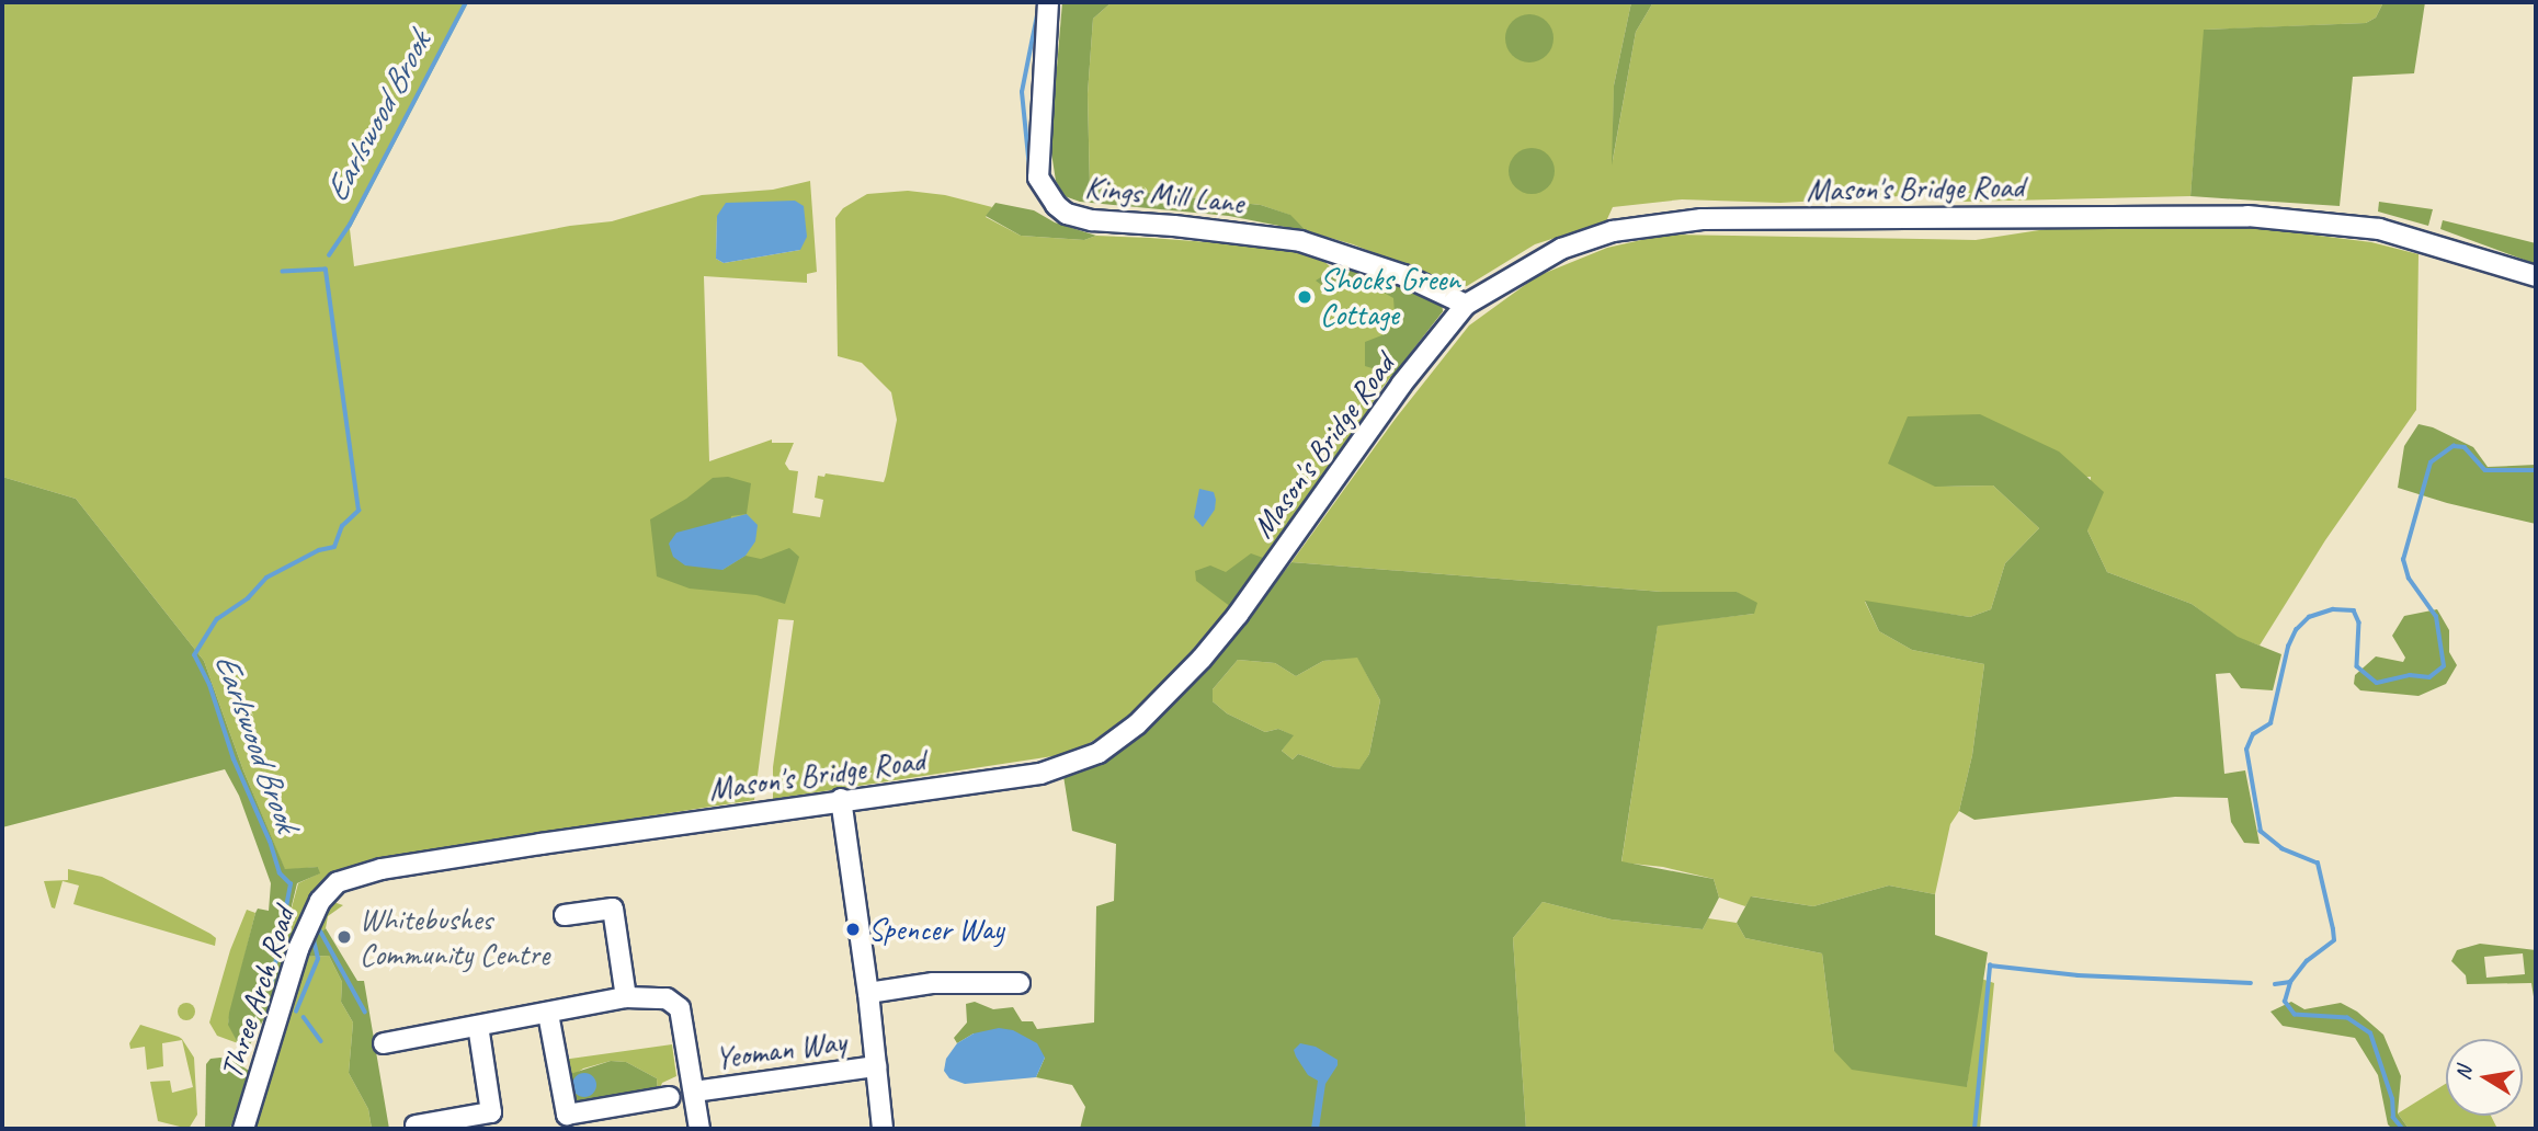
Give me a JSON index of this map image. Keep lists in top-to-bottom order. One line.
{"streets":{"street":["Mason's Bridge Road","Kings Mill Lane","Three Arch Road","Yeoman Way"]},"crossings":[["Mason's Bridge Road","Kings Mill Lane"],["Mason's Bridge Road","Three Arch Road"]],"water":["Earlswood Brook"],"places":["Shocks Green Cottage","Spencer Way","Whitebushes Community Centre"],"north":"left"}
